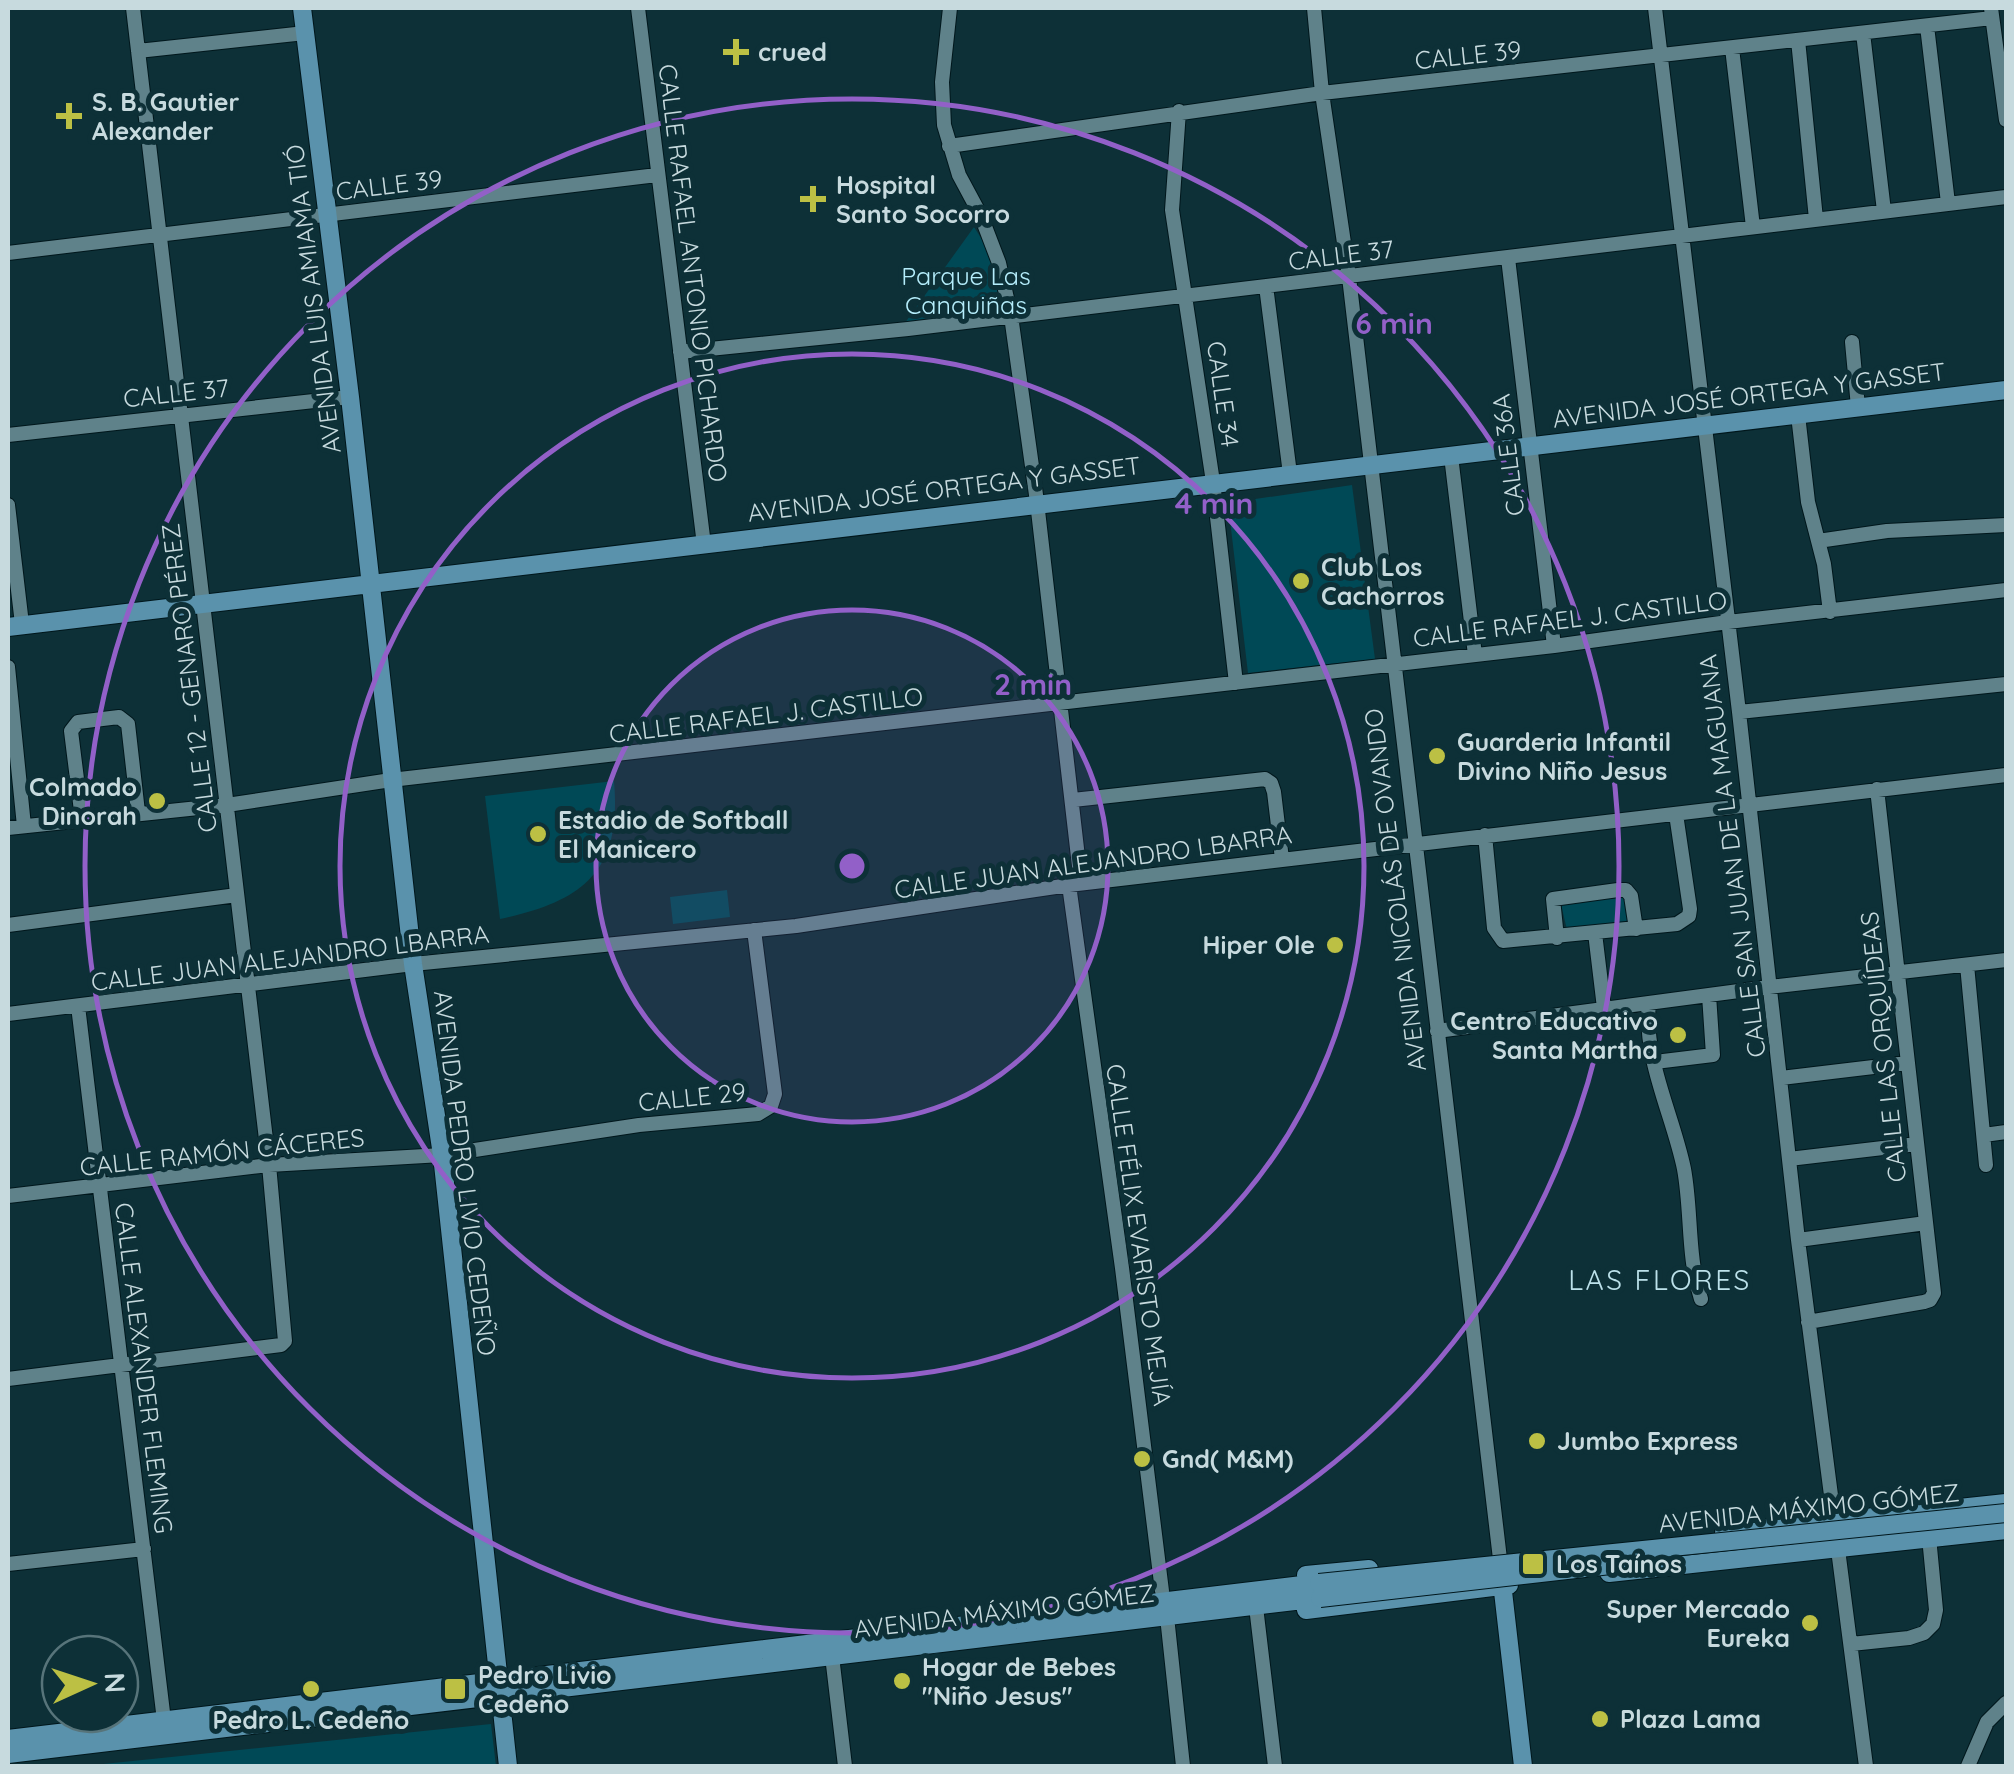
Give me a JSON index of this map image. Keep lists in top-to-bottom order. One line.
{"streets":{"main road":["AVENIDA LUIS AMIAMA TIÓ","AVENIDA JOSÉ ORTEGA Y GASSET","AVENIDA NICOLÁS DE OVANDO","AVENIDA PEDRO LIVIO CEDEÑO","AVENIDA MÁXIMO GÓMEZ"],"street":["CALLE 39","CALLE 37","CALLE RAFAEL ANTONIO PICHARDO","CALLE 34","CALLE 36A","CALLE RAFAEL J. CASTILLO","CALLE 12 - GENARO PÉREZ","CALLE SAN JUAN DE LA MAGUANA","CALLE JUAN ALEJANDRO LBARRA","CALLE LAS ORQUÍDEAS","CALLE 29","CALLE RAMÓN CÁCERES","CALLE FÉLIX EVARISTO MEJÍA","CALLE ALEXANDER FLEMING"]},"crossings":[["CALLE 39","CALLE RAFAEL ANTONIO PICHARDO"],["CALLE 39","AVENIDA LUIS AMIAMA TIÓ"],["CALLE 39","CALLE 34"],["CALLE 39","CALLE 12 - GENARO PÉREZ"],["CALLE 39","CALLE SAN JUAN DE LA MAGUANA"],["CALLE 39","AVENIDA NICOLÁS DE OVANDO"],["CALLE 39","CALLE FÉLIX EVARISTO MEJÍA"],["CALLE 37","CALLE RAFAEL ANTONIO PICHARDO"],["CALLE 37","AVENIDA LUIS AMIAMA TIÓ"],["CALLE 37","CALLE 34"],["CALLE 37","CALLE 36A"],["CALLE 37","CALLE 12 - GENARO PÉREZ"],["CALLE 37","CALLE SAN JUAN DE LA MAGUANA"],["CALLE 37","AVENIDA NICOLÁS DE OVANDO"],["CALLE 37","CALLE FÉLIX EVARISTO MEJÍA"],["CALLE RAFAEL ANTONIO PICHARDO","AVENIDA JOSÉ ORTEGA Y GASSET"],["AVENIDA LUIS AMIAMA TIÓ","AVENIDA JOSÉ ORTEGA Y GASSET"],["AVENIDA LUIS AMIAMA TIÓ","AVENIDA PEDRO LIVIO CEDEÑO"],["CALLE 34","AVENIDA JOSÉ ORTEGA Y GASSET"],["CALLE 34","CALLE RAFAEL J. CASTILLO"],["AVENIDA JOSÉ ORTEGA Y GASSET","CALLE 36A"],["AVENIDA JOSÉ ORTEGA Y GASSET","CALLE 12 - GENARO PÉREZ"],["AVENIDA JOSÉ ORTEGA Y GASSET","CALLE SAN JUAN DE LA MAGUANA"],["AVENIDA JOSÉ ORTEGA Y GASSET","AVENIDA NICOLÁS DE OVANDO"],["AVENIDA JOSÉ ORTEGA Y GASSET","AVENIDA PEDRO LIVIO CEDEÑO"],["AVENIDA JOSÉ ORTEGA Y GASSET","CALLE FÉLIX EVARISTO MEJÍA"],["CALLE 36A","CALLE RAFAEL J. CASTILLO"],["CALLE RAFAEL J. CASTILLO","CALLE 12 - GENARO PÉREZ"],["CALLE RAFAEL J. CASTILLO","CALLE SAN JUAN DE LA MAGUANA"],["CALLE RAFAEL J. CASTILLO","AVENIDA NICOLÁS DE OVANDO"],["CALLE RAFAEL J. CASTILLO","AVENIDA PEDRO LIVIO CEDEÑO"],["CALLE RAFAEL J. CASTILLO","CALLE FÉLIX EVARISTO MEJÍA"],["CALLE 12 - GENARO PÉREZ","CALLE JUAN ALEJANDRO LBARRA"],["CALLE 12 - GENARO PÉREZ","CALLE RAMÓN CÁCERES"],["CALLE 12 - GENARO PÉREZ","CALLE ALEXANDER FLEMING"],["CALLE SAN JUAN DE LA MAGUANA","CALLE JUAN ALEJANDRO LBARRA"],["CALLE SAN JUAN DE LA MAGUANA","CALLE LAS ORQUÍDEAS"],["CALLE JUAN ALEJANDRO LBARRA","AVENIDA NICOLÁS DE OVANDO"],["CALLE JUAN ALEJANDRO LBARRA","CALLE LAS ORQUÍDEAS"],["CALLE JUAN ALEJANDRO LBARRA","CALLE 29"],["CALLE JUAN ALEJANDRO LBARRA","AVENIDA PEDRO LIVIO CEDEÑO"],["CALLE JUAN ALEJANDRO LBARRA","CALLE FÉLIX EVARISTO MEJÍA"],["CALLE JUAN ALEJANDRO LBARRA","CALLE ALEXANDER FLEMING"],["CALLE 29","CALLE RAMÓN CÁCERES"],["CALLE 29","AVENIDA PEDRO LIVIO CEDEÑO"],["CALLE RAMÓN CÁCERES","AVENIDA PEDRO LIVIO CEDEÑO"],["CALLE RAMÓN CÁCERES","CALLE ALEXANDER FLEMING"],["AVENIDA PEDRO LIVIO CEDEÑO","AVENIDA MÁXIMO GÓMEZ"],["CALLE ALEXANDER FLEMING","AVENIDA MÁXIMO GÓMEZ"]],"districts":["LAS FLORES"],"parks":["Parque Las Canquiñas"],"places":{"health":["crued","S. B. Gautier Alexander","Hospital Santo Socorro"],"other":["Club Los Cachorros","Guarderia Infantil Divino Niño Jesus","Colmado Dinorah","Estadio de Softball El Manicero","Hiper Ole","Centro Educativo Santa Martha","Jumbo Express","Gnd( M&M)","Super Mercado Eureka","Hogar de Bebes \"Niño Jesus\"","Pedro L. Cedeño","Plaza Lama"],"transit":["Los Taínos","Pedro Livio Cedeño"]},"north":"right","rings":["6 min","4 min","2 min"]}
